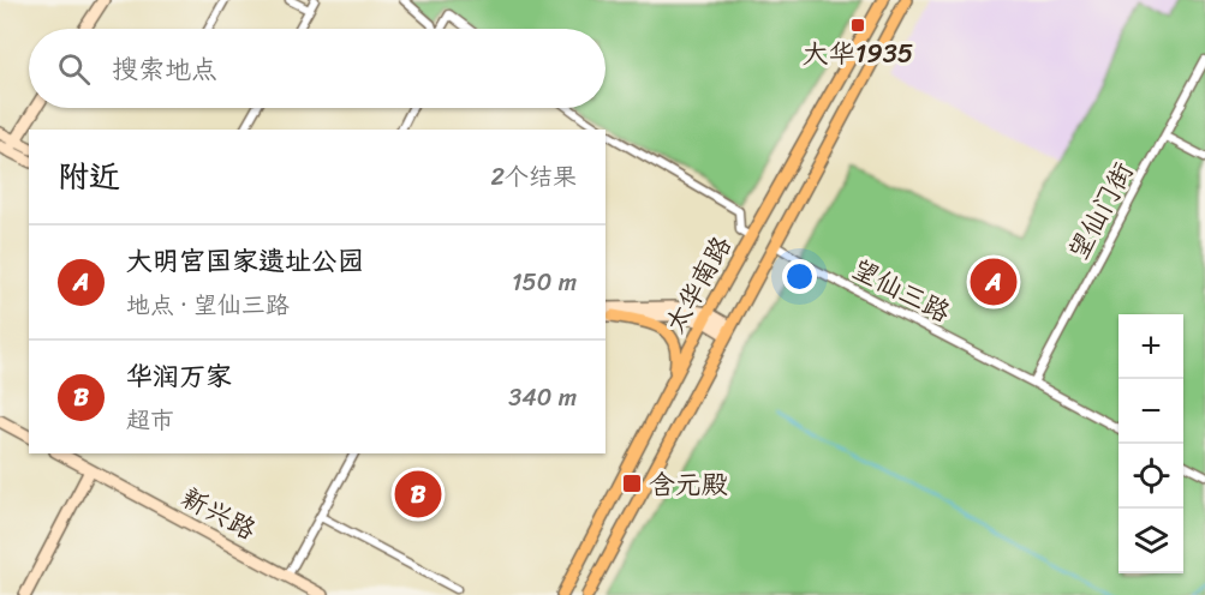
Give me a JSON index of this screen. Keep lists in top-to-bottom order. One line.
{"streets":{"main road":["太华南路"],"street":["望仙门街","望仙三路","新兴路"]},"crossings":[["望仙门街","望仙三路"],["太华南路","望仙三路"]],"places":{"transit":["大华1935","含元殿"]},"page":{"search":"搜索地点","heading":["附近","2个结果"],"list":[{"mark":"A","name":"大明宫国家遗址公园","note":"地点 · 望仙三路","value":"150 m"},{"mark":"B","name":"华润万家","note":"超市","value":"340 m"}],"pins":["A","B"],"map_buttons":["+","−"]}}
